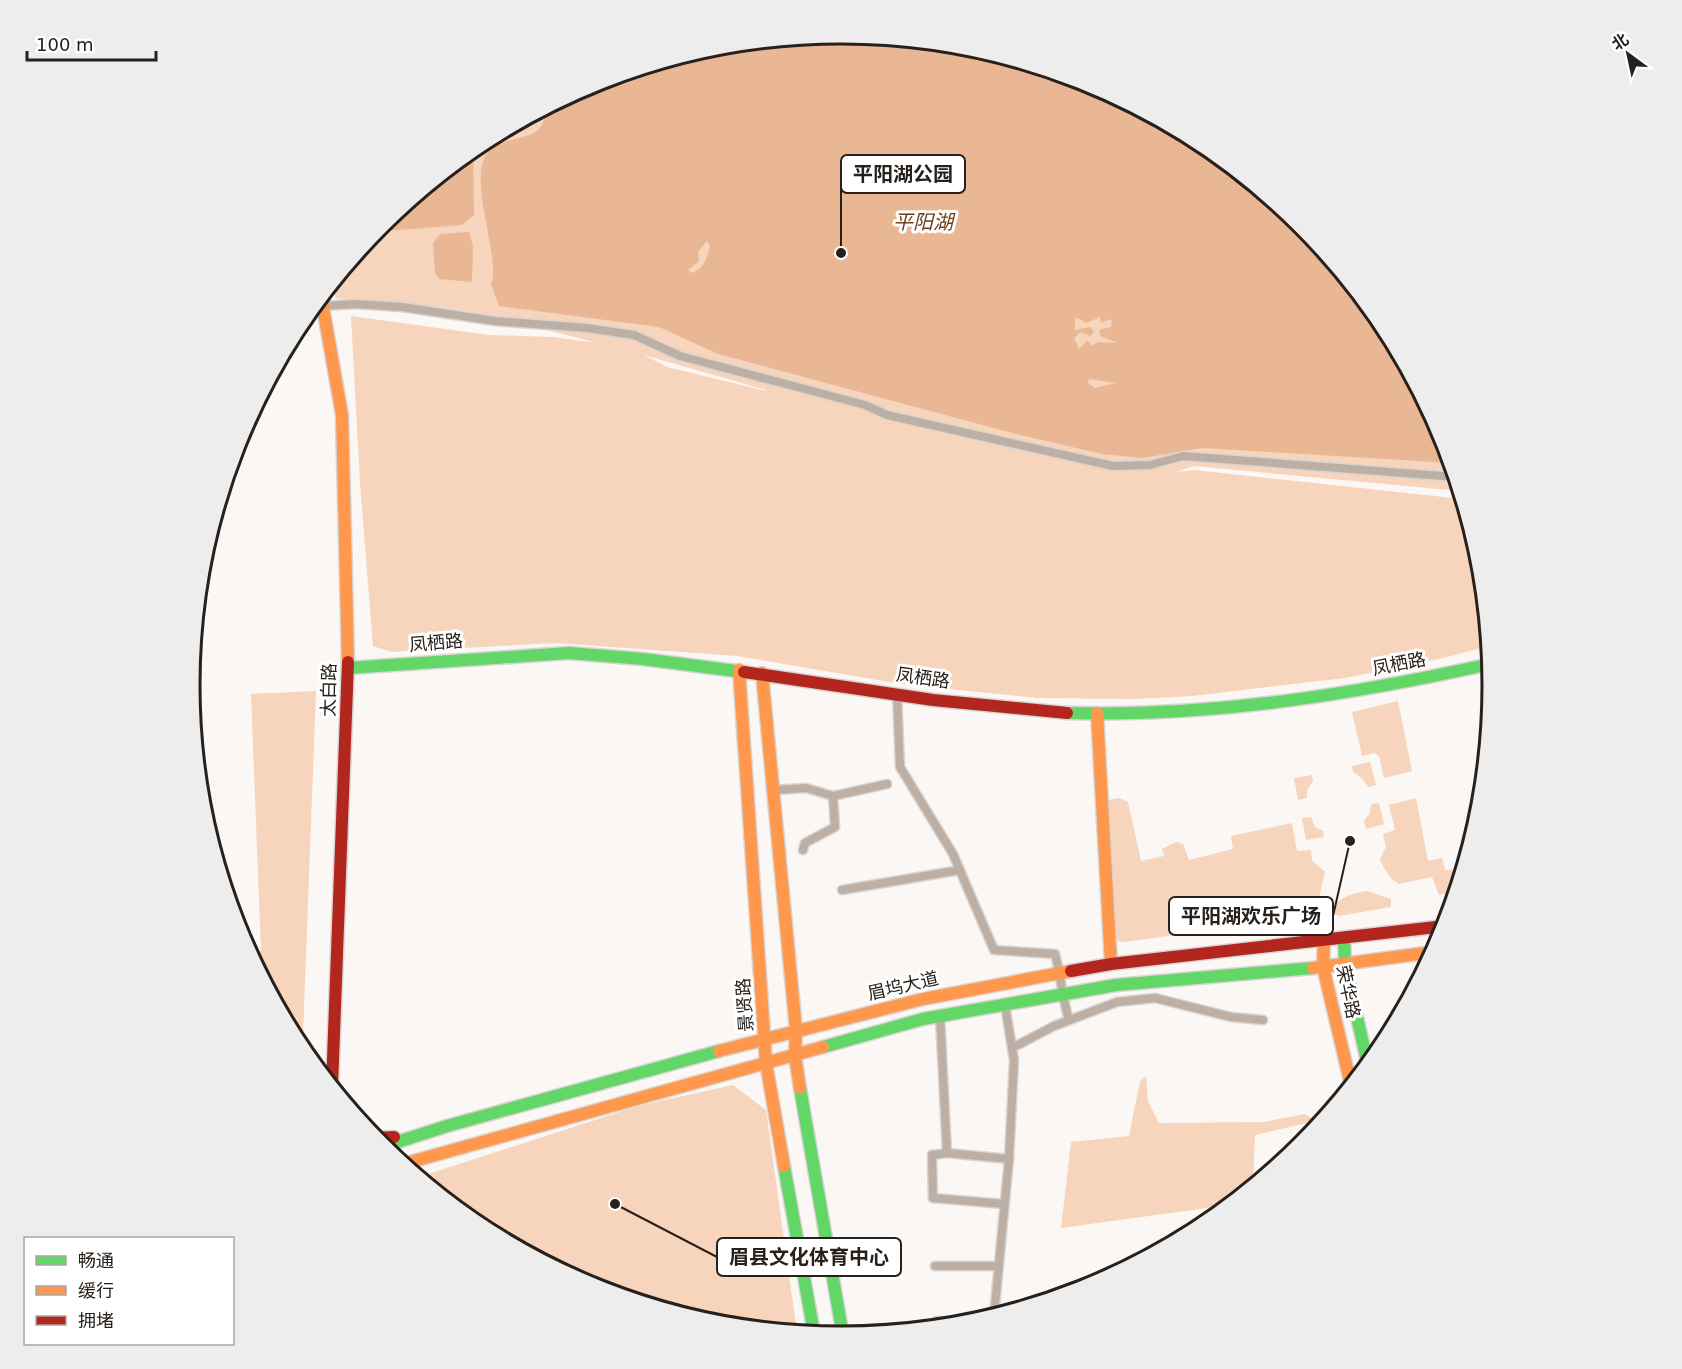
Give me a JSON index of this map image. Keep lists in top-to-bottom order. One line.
{"streets":{"main road":["凤栖路","太白路","眉坞大道","荣华路","景贤路"]},"crossings":[["凤栖路","太白路"],["凤栖路","景贤路"],["眉坞大道","荣华路"],["眉坞大道","景贤路"]],"water":["平阳湖"],"places":["平阳湖公园","平阳湖欢乐广场","眉县文化体育中心"],"legend":["畅通","缓行","拥堵"],"scale_bar":"100 m","north":"top left"}
